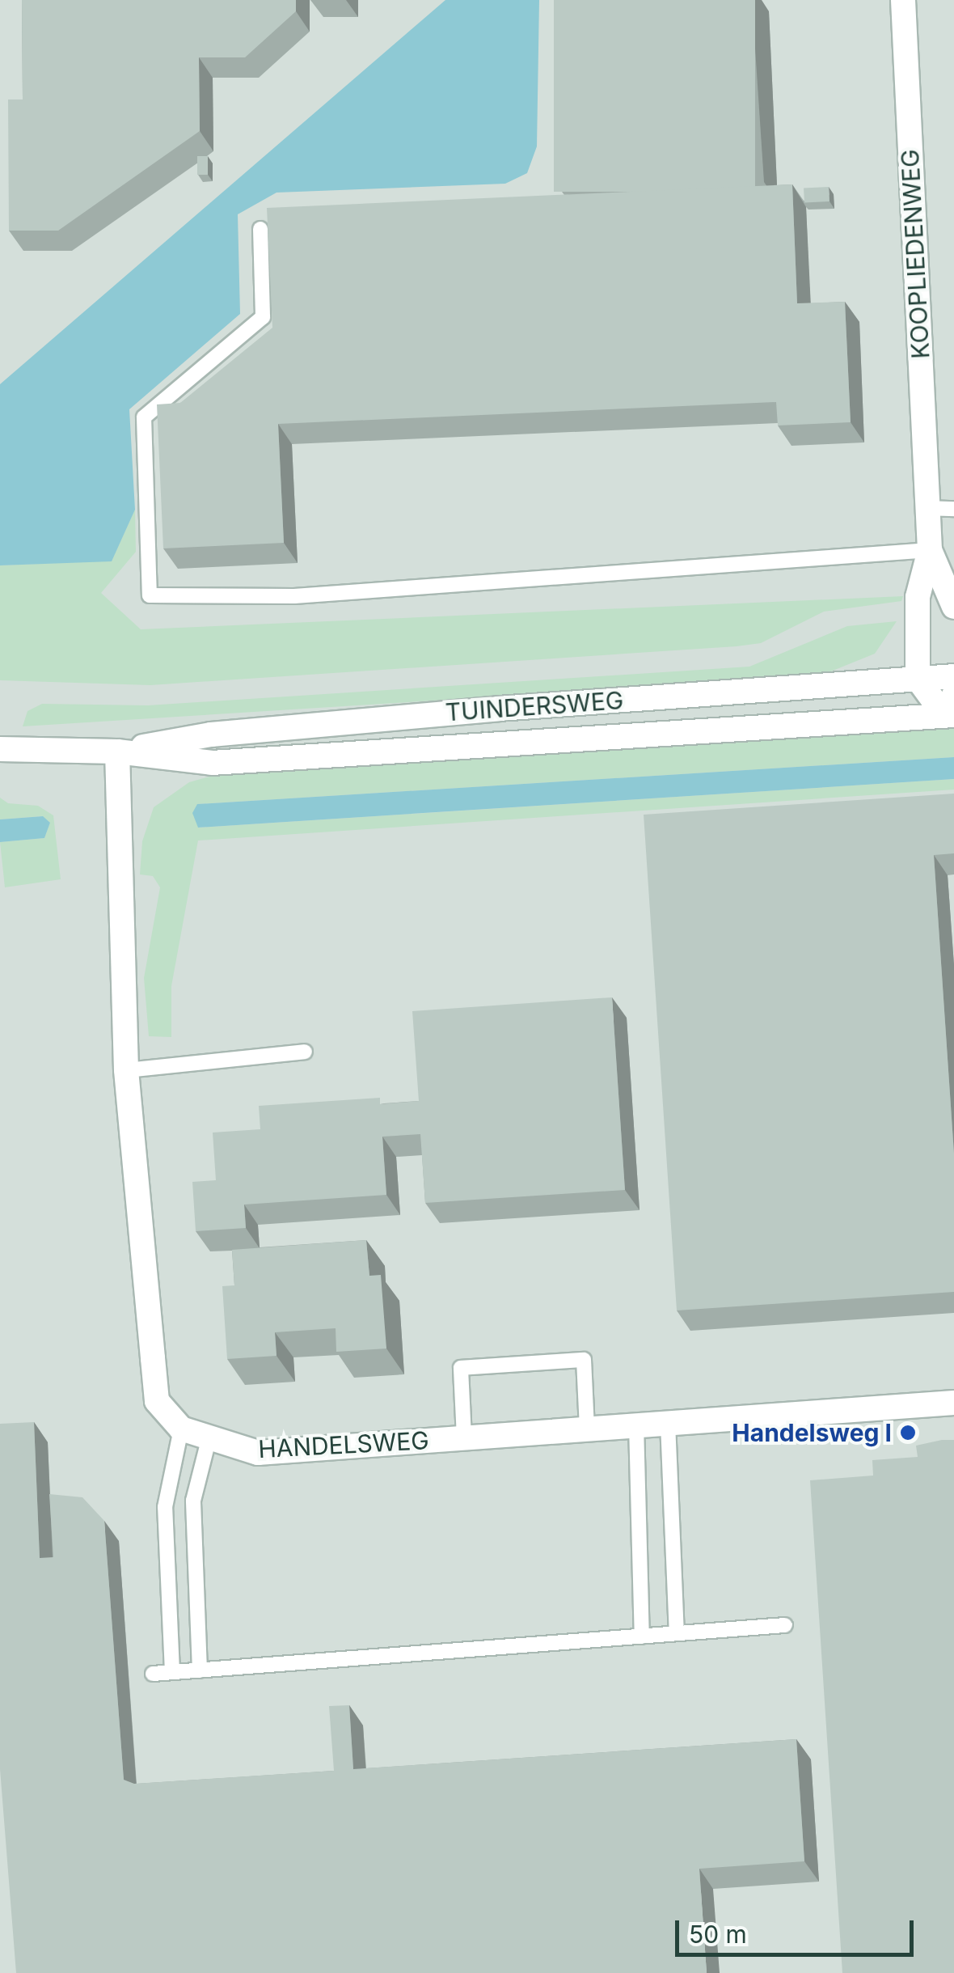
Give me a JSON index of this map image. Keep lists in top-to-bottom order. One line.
{"streets":{"street":["KOOPLIEDENWEG","TUINDERSWEG","HANDELSWEG"]},"crossings":[["KOOPLIEDENWEG","TUINDERSWEG"],["TUINDERSWEG","HANDELSWEG"]],"places":["Handelsweg I"],"scale_bar":"50 m"}
